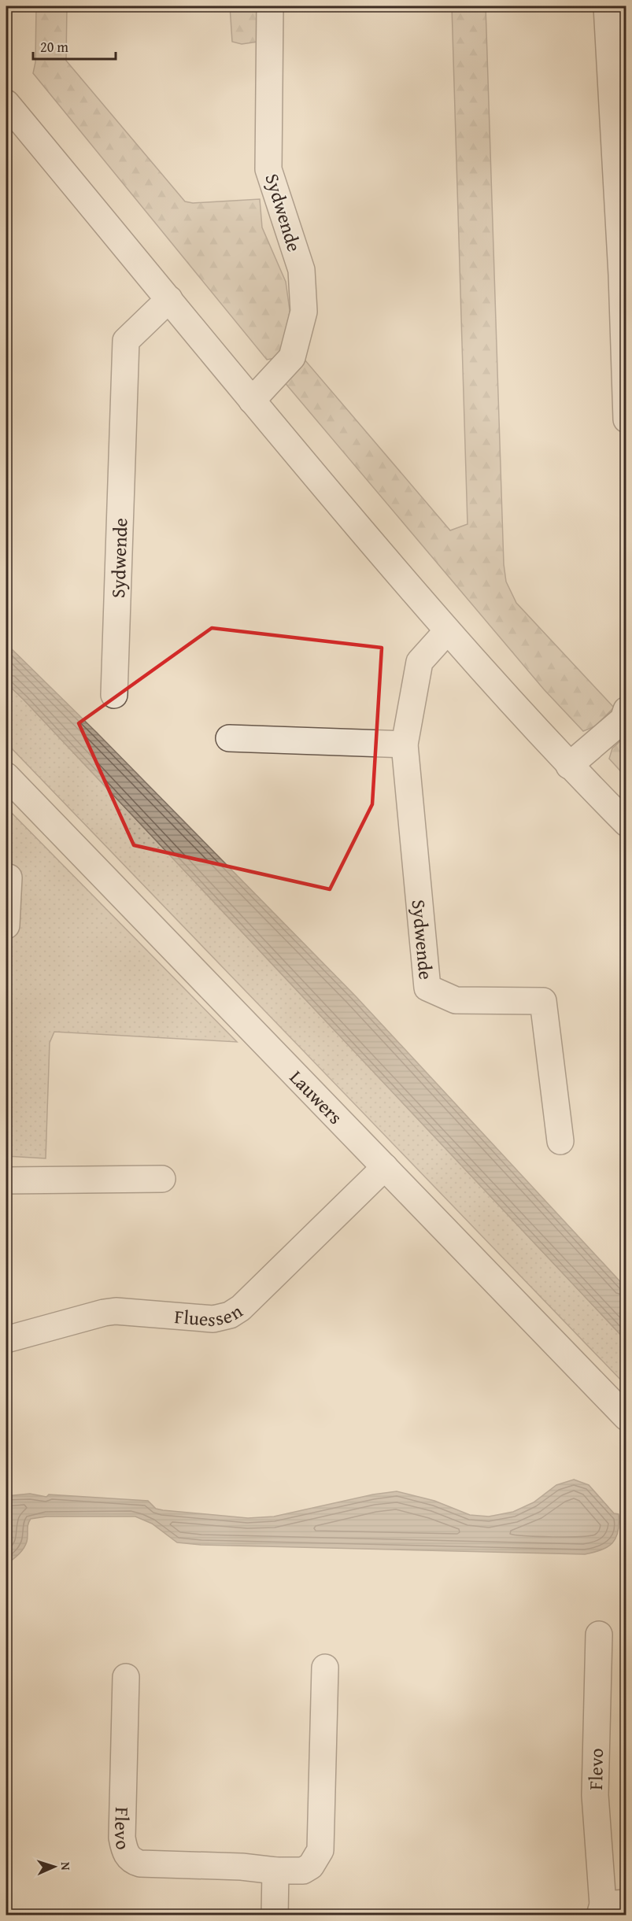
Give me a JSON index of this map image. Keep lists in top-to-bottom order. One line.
{"streets":{"street":["Sydwende","Lauwers","Fluessen","Flevo"]},"crossings":[["Lauwers","Fluessen"]],"scale_bar":"20 m","north":"right"}
